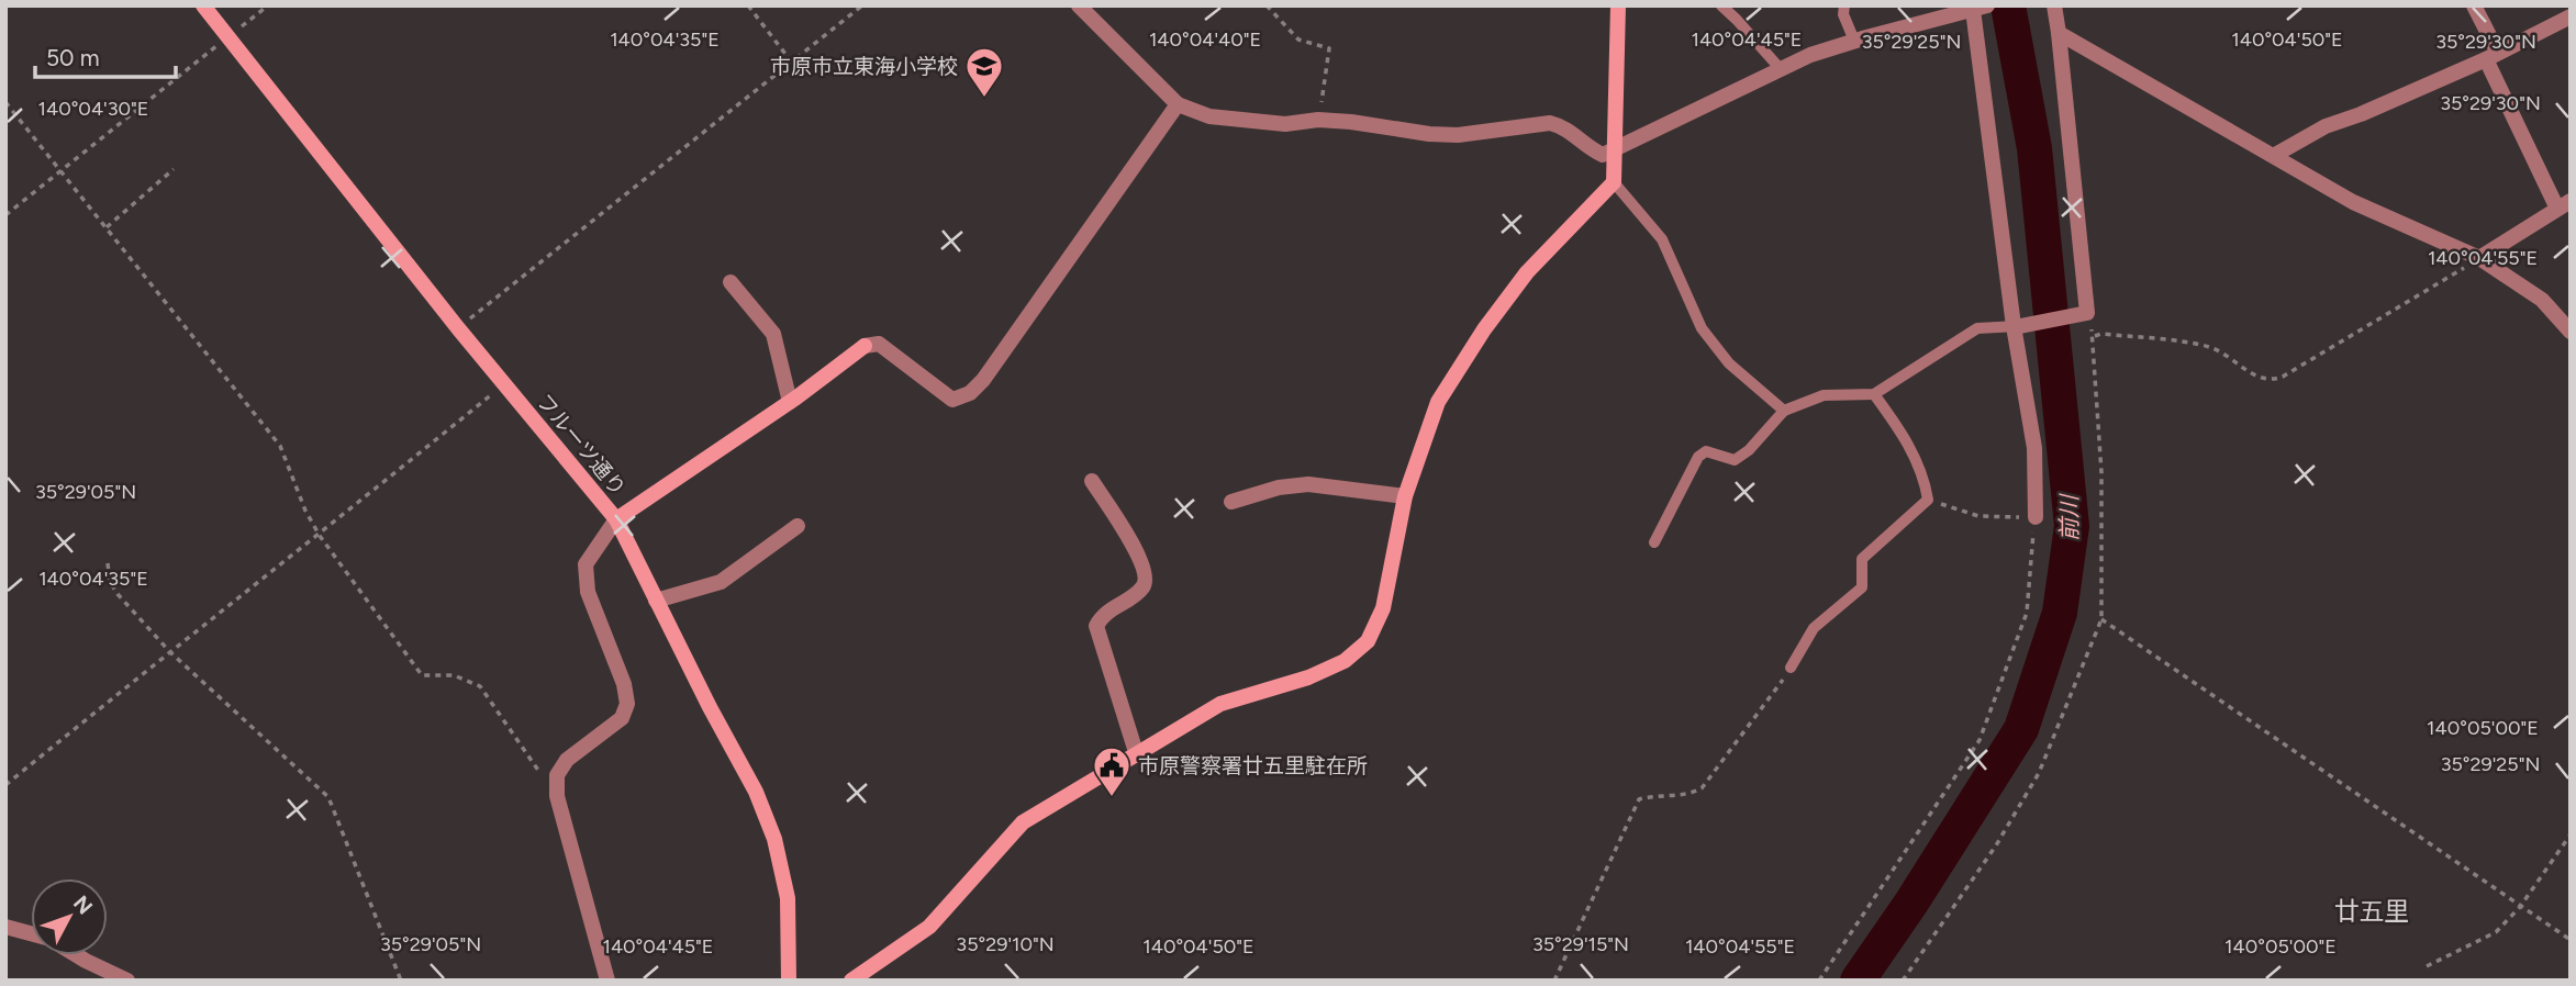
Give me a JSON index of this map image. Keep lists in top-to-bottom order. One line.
{"streets":{"street":["フルーツ通り"]},"districts":["廿五里"],"water":["前川"],"places":{"school or university":["市原市立東海小学校"],"public building":["市原警察署廿五里駐在所"]},"scale_bar":"50 m","north":"top right","coordinates":["140°04'35\"E","140°04'40\"E","140°04'45\"E","140°04'50\"E","35°29'30\"N","35°29'25\"N","140°04'30\"E","140°04'55\"E","35°29'05\"N","140°05'00\"E","35°29'10\"N","35°29'15\"N"]}
